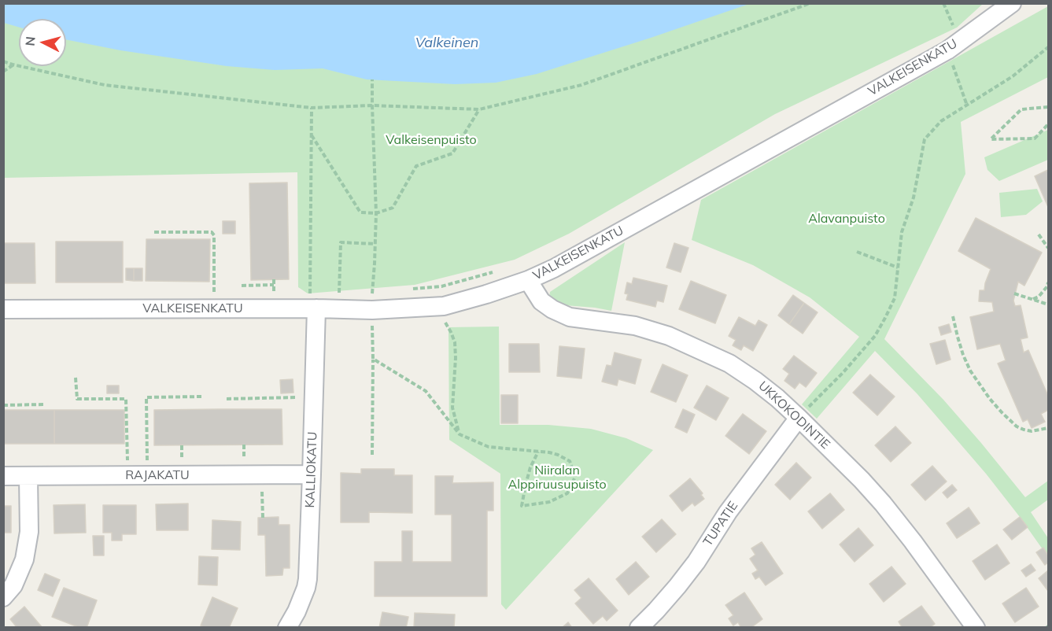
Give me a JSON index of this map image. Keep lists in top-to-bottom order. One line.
{"streets":{"street":["VALKEISENKATU","UKKOKODINTIE","KALLIOKATU","RAJAKATU","TUPATIE"]},"crossings":[["VALKEISENKATU","UKKOKODINTIE"],["VALKEISENKATU","KALLIOKATU"],["UKKOKODINTIE","TUPATIE"],["KALLIOKATU","RAJAKATU"]],"water":["Valkeinen"],"parks":["Valkeisenpuisto","Alavanpuisto","Niiralan Alppiruusupuisto"],"north":"left"}
